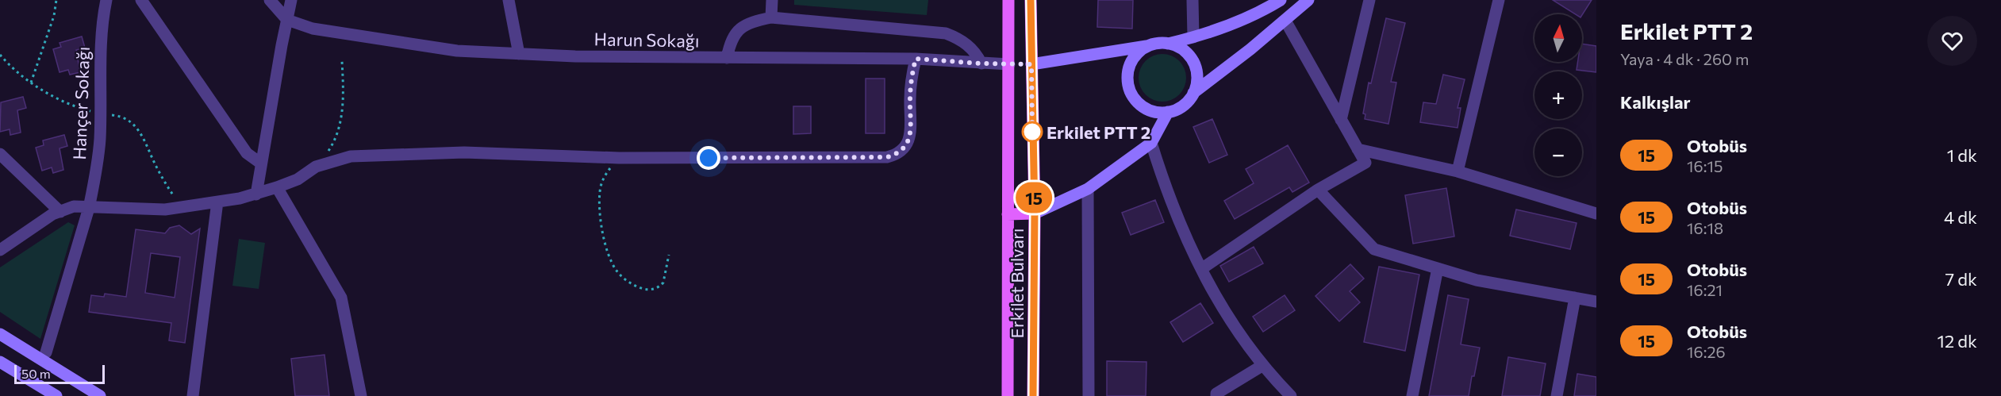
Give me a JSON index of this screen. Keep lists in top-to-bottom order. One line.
{"streets":{"main road":["Erkilet Bulvarı"],"street":["Harun Sokağı","Hançer Sokağı"]},"crossings":[["Harun Sokağı","Erkilet Bulvarı"]],"places":["Erkilet PTT 2"],"lines":["bus line 15"],"scale_bar":"50 m","north":"top","page":{"on_map":"15","heading":[["Erkilet PTT 2","Yaya · 4 dk · 260 m"],"Kalkışlar"],"map_buttons":["+","−"],"list":[{"mark":"15","name":"Otobüs","note":"16:15","value":"1 dk"},{"mark":"15","name":"Otobüs","note":"16:18","value":"4 dk"},{"mark":"15","name":"Otobüs","note":"16:21","value":"7 dk"},{"mark":"15","name":"Otobüs","note":"16:26","value":"12 dk"}],"scale":"50 m"}}
